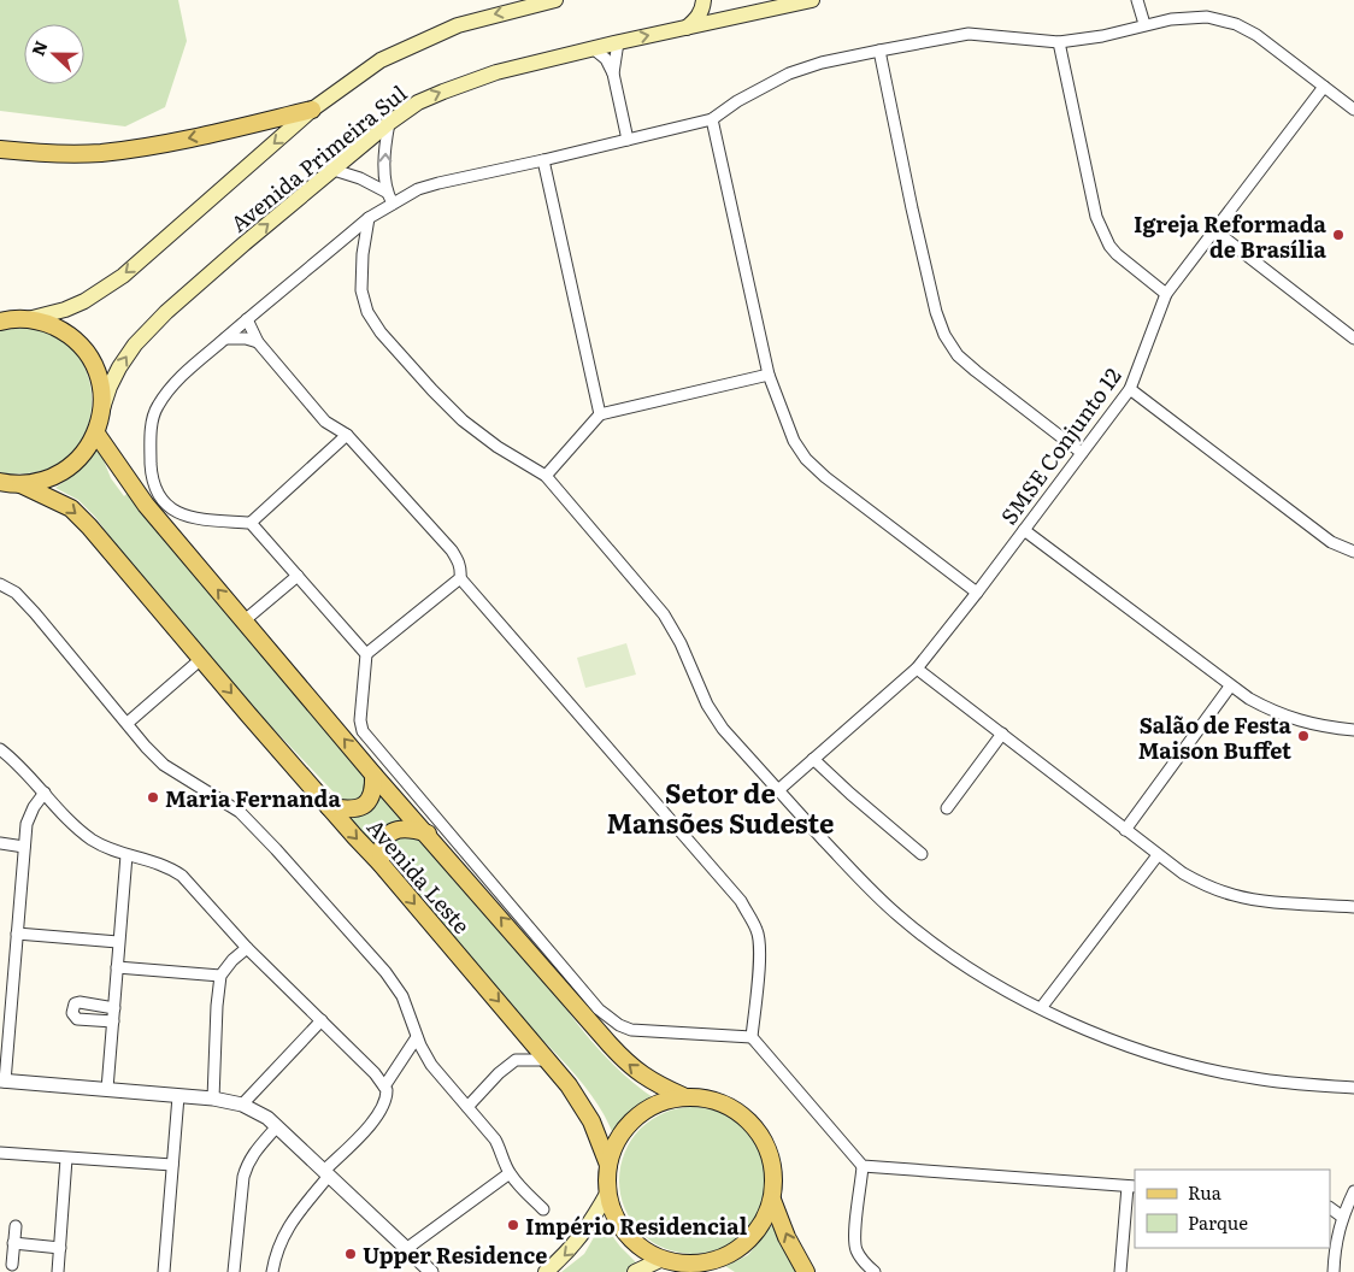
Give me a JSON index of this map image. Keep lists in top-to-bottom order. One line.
{"streets":{"main road":["Avenida Primeira Sul","Avenida Leste"],"street":["SMSE Conjunto 12"]},"districts":["Setor de Mansões Sudeste"],"places":["Igreja Reformada de Brasília","Salão de Festa Maison Buffet","Maria Fernanda","Império Residencial","Upper Residence"],"legend":["Rua","Parque"],"north":"left"}
